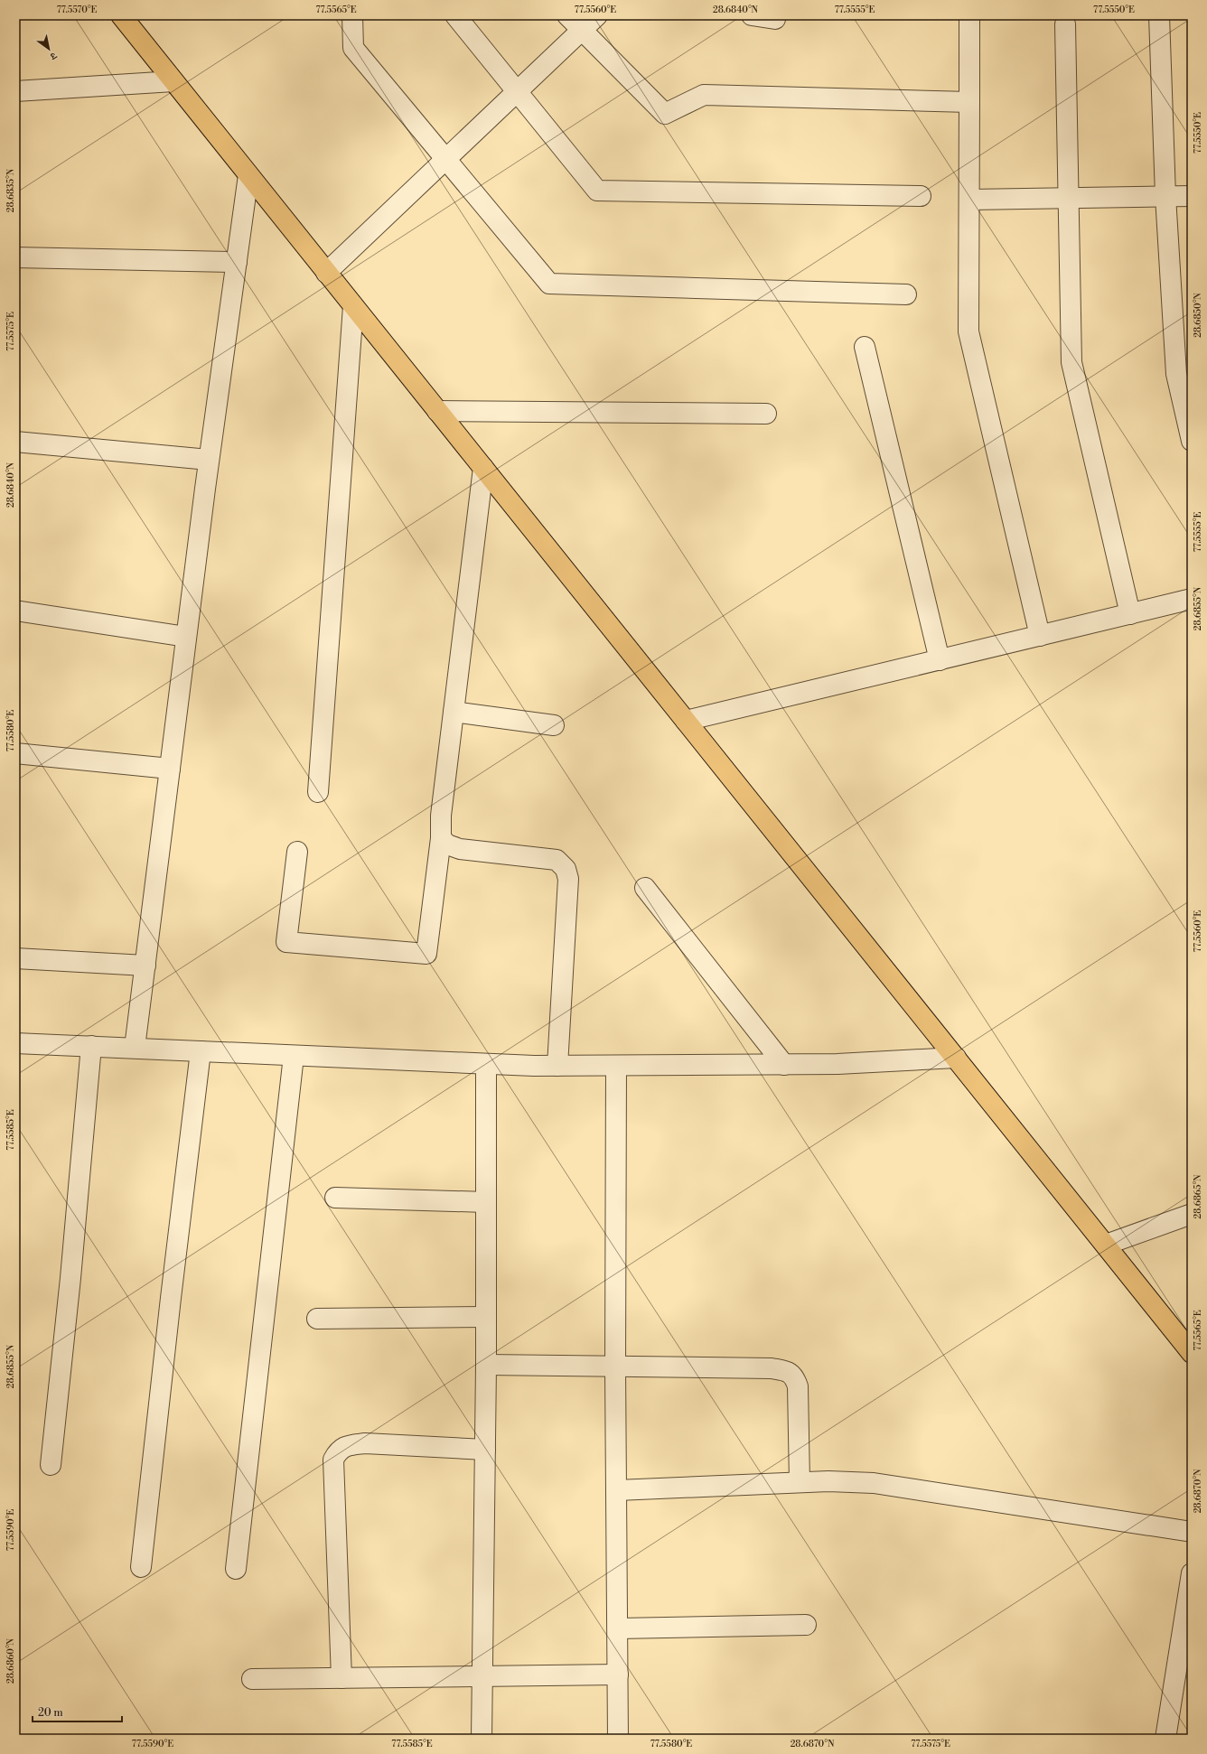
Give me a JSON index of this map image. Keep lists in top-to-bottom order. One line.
{"scale_bar":"20 m","north":"bottom right","coordinates":["77.5570°E","77.5565°E","77.5560°E","28.6840°N","77.5555°E","77.5550°E","28.6835°N","28.6850°N","77.5575°E","28.6855°N","77.5580°E","77.5585°E","28.6865°N","28.6870°N","77.5590°E","28.6860°N"]}
